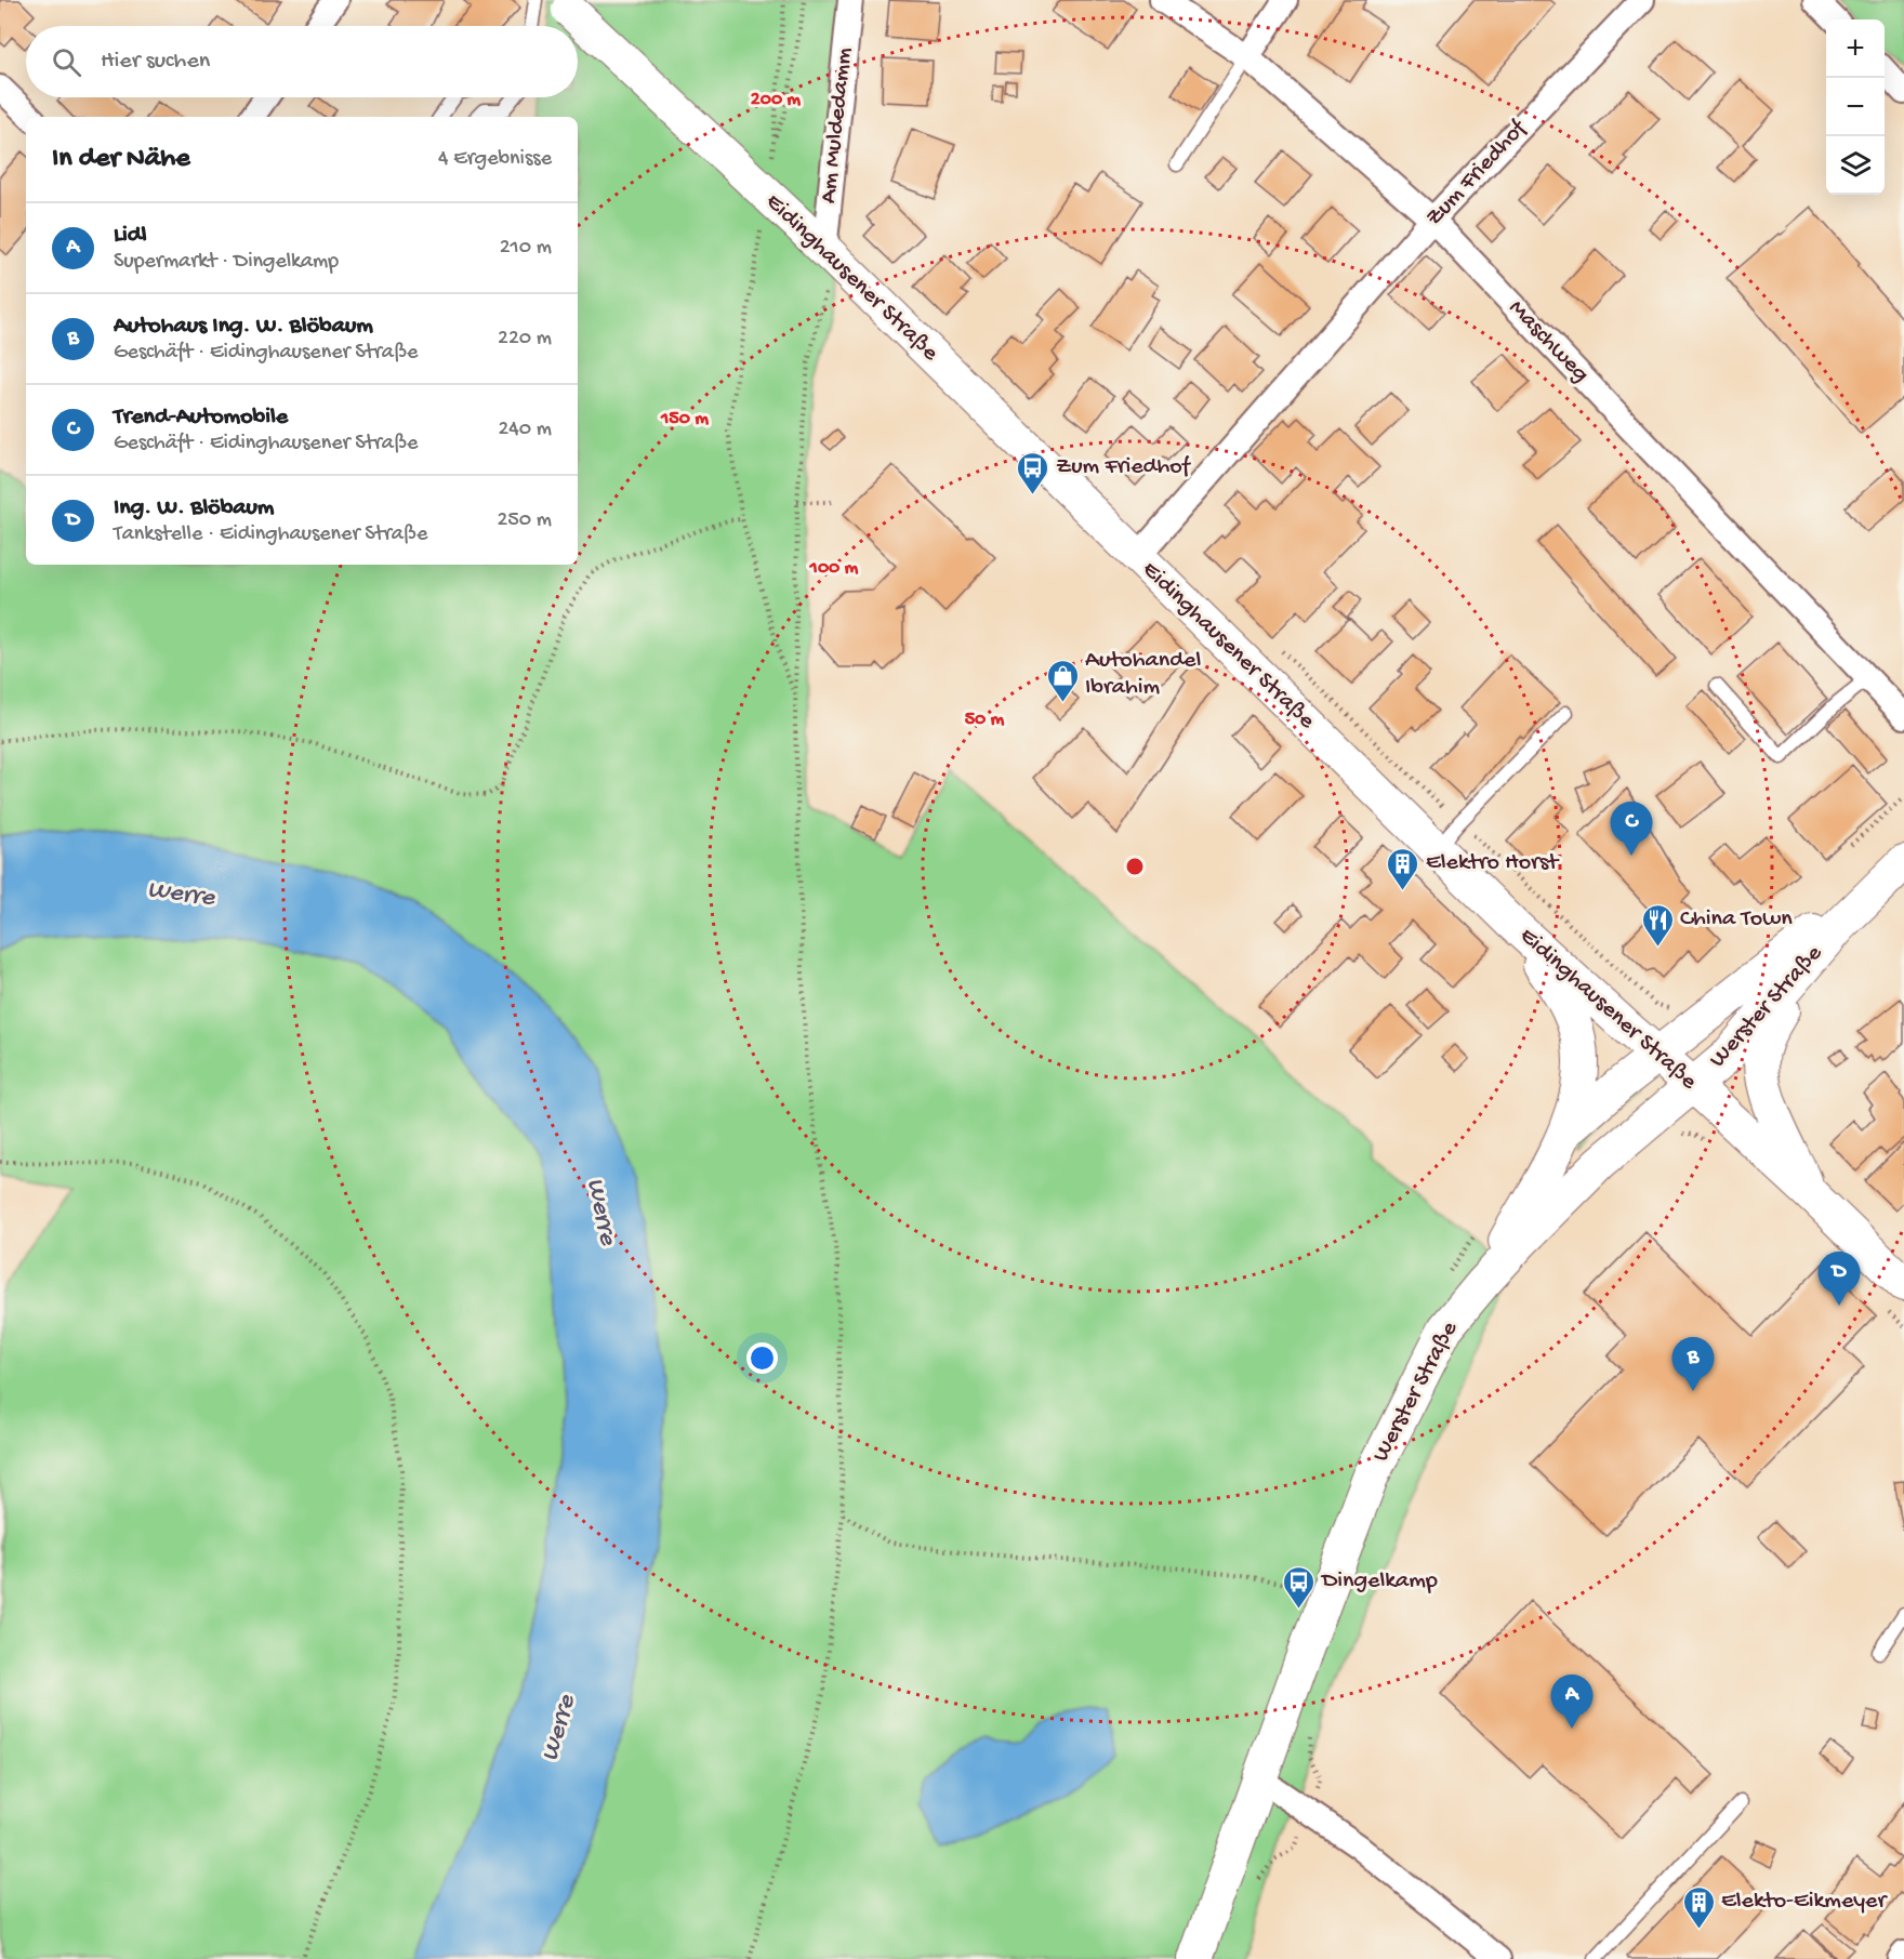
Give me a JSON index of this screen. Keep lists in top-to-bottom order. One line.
{"streets":{"main road":["Eidinghausener Straße","Werster Straße"],"street":["Am Muldedamm","Zum Friedhof","Maschweg"]},"crossings":[["Am Muldedamm","Eidinghausener Straße"],["Zum Friedhof","Eidinghausener Straße"],["Zum Friedhof","Maschweg"],["Eidinghausener Straße","Werster Straße"]],"water":["Werre"],"places":{"bus stop":["Zum Friedhof","Dingelkamp"],"shop":["Autohandel Ibrahim"],"building":["Elektro Horst","Elekto-Eikmeyer"],"restaurant":["China Town"]},"page":{"map_buttons":["+","−"],"search":"Hier suchen","heading":["In der Nähe","4 Ergebnisse"],"list":[{"mark":"A","name":"Lidl","note":"Supermarkt · Dingelkamp","value":"210 m"},{"mark":"B","name":"Autohaus Ing. W. Blöbaum","note":"Geschäft · Eidinghausener Straße","value":"220 m"},{"mark":"C","name":"Trend-Automobile","note":"Geschäft · Eidinghausener Straße","value":"240 m"},{"mark":"D","name":"Ing. W. Blöbaum","note":"Tankstelle · Eidinghausener Straße","value":"250 m"}],"pins":["C","D","B","A"]},"rings":["200 m","150 m","100 m","50 m"]}
